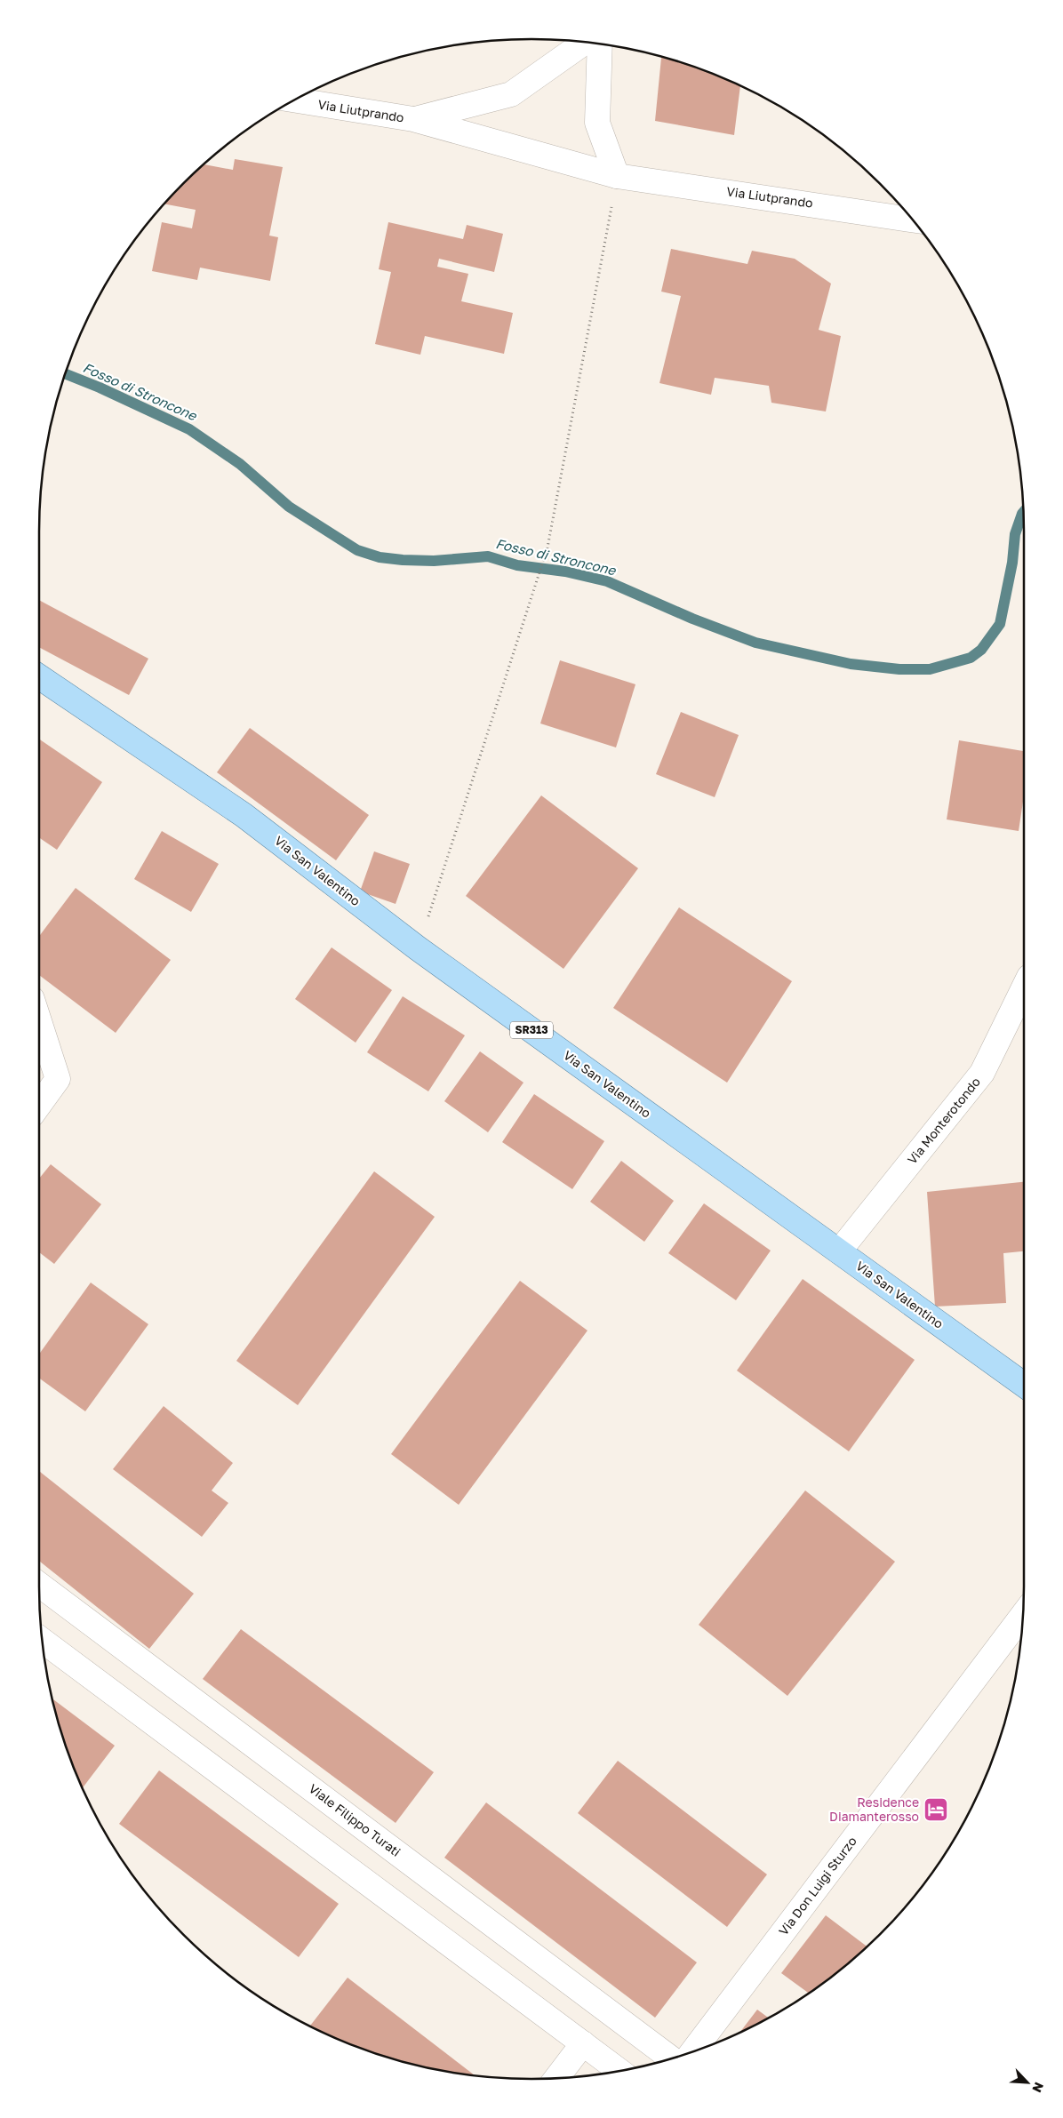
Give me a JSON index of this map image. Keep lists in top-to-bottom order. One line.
{"streets":{"main road":["Via San Valentino","SR313"],"street":["Via Liutprando","Via Monterotondo","Viale Filippo Turati","Via Don Luigi Sturzo"]},"crossings":[["Via San Valentino","Via Monterotondo"]],"water":["Fosso di Stroncone"],"places":{"hotel":["Residence Diamanterosso"]},"north":"bottom right"}
